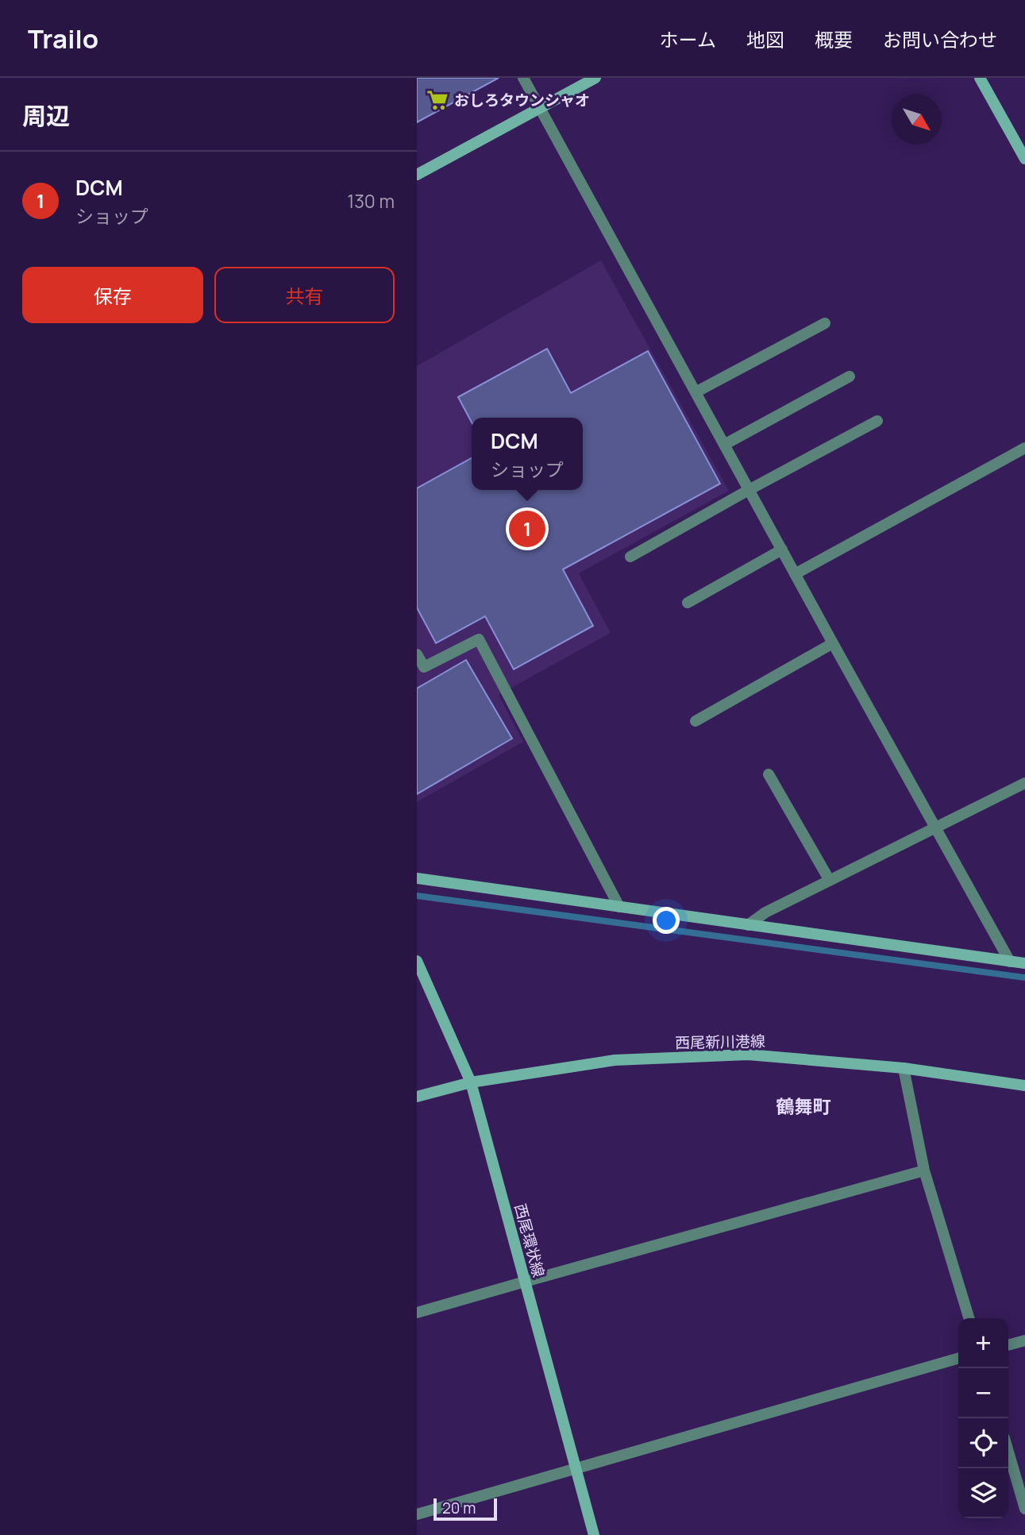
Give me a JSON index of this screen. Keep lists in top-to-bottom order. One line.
{"streets":{"main road":["西尾新川港線","西尾環状線"]},"crossings":[["西尾新川港線","西尾環状線"]],"districts":["鶴舞町"],"places":{"supermarket":["おしろタウンシャオ"]},"scale_bar":"20 m","north":"bottom right","page":{"header":"Trailo","nav":["ホーム","地図","概要","お問い合わせ"],"heading":"周辺","list":[{"mark":"1","name":"DCM","note":"ショップ","value":"130 m"}],"buttons":["保存","共有"],"popup":["DCM","ショップ"],"pins":"1","map_buttons":["+","−"],"scale":"20 m"}}
